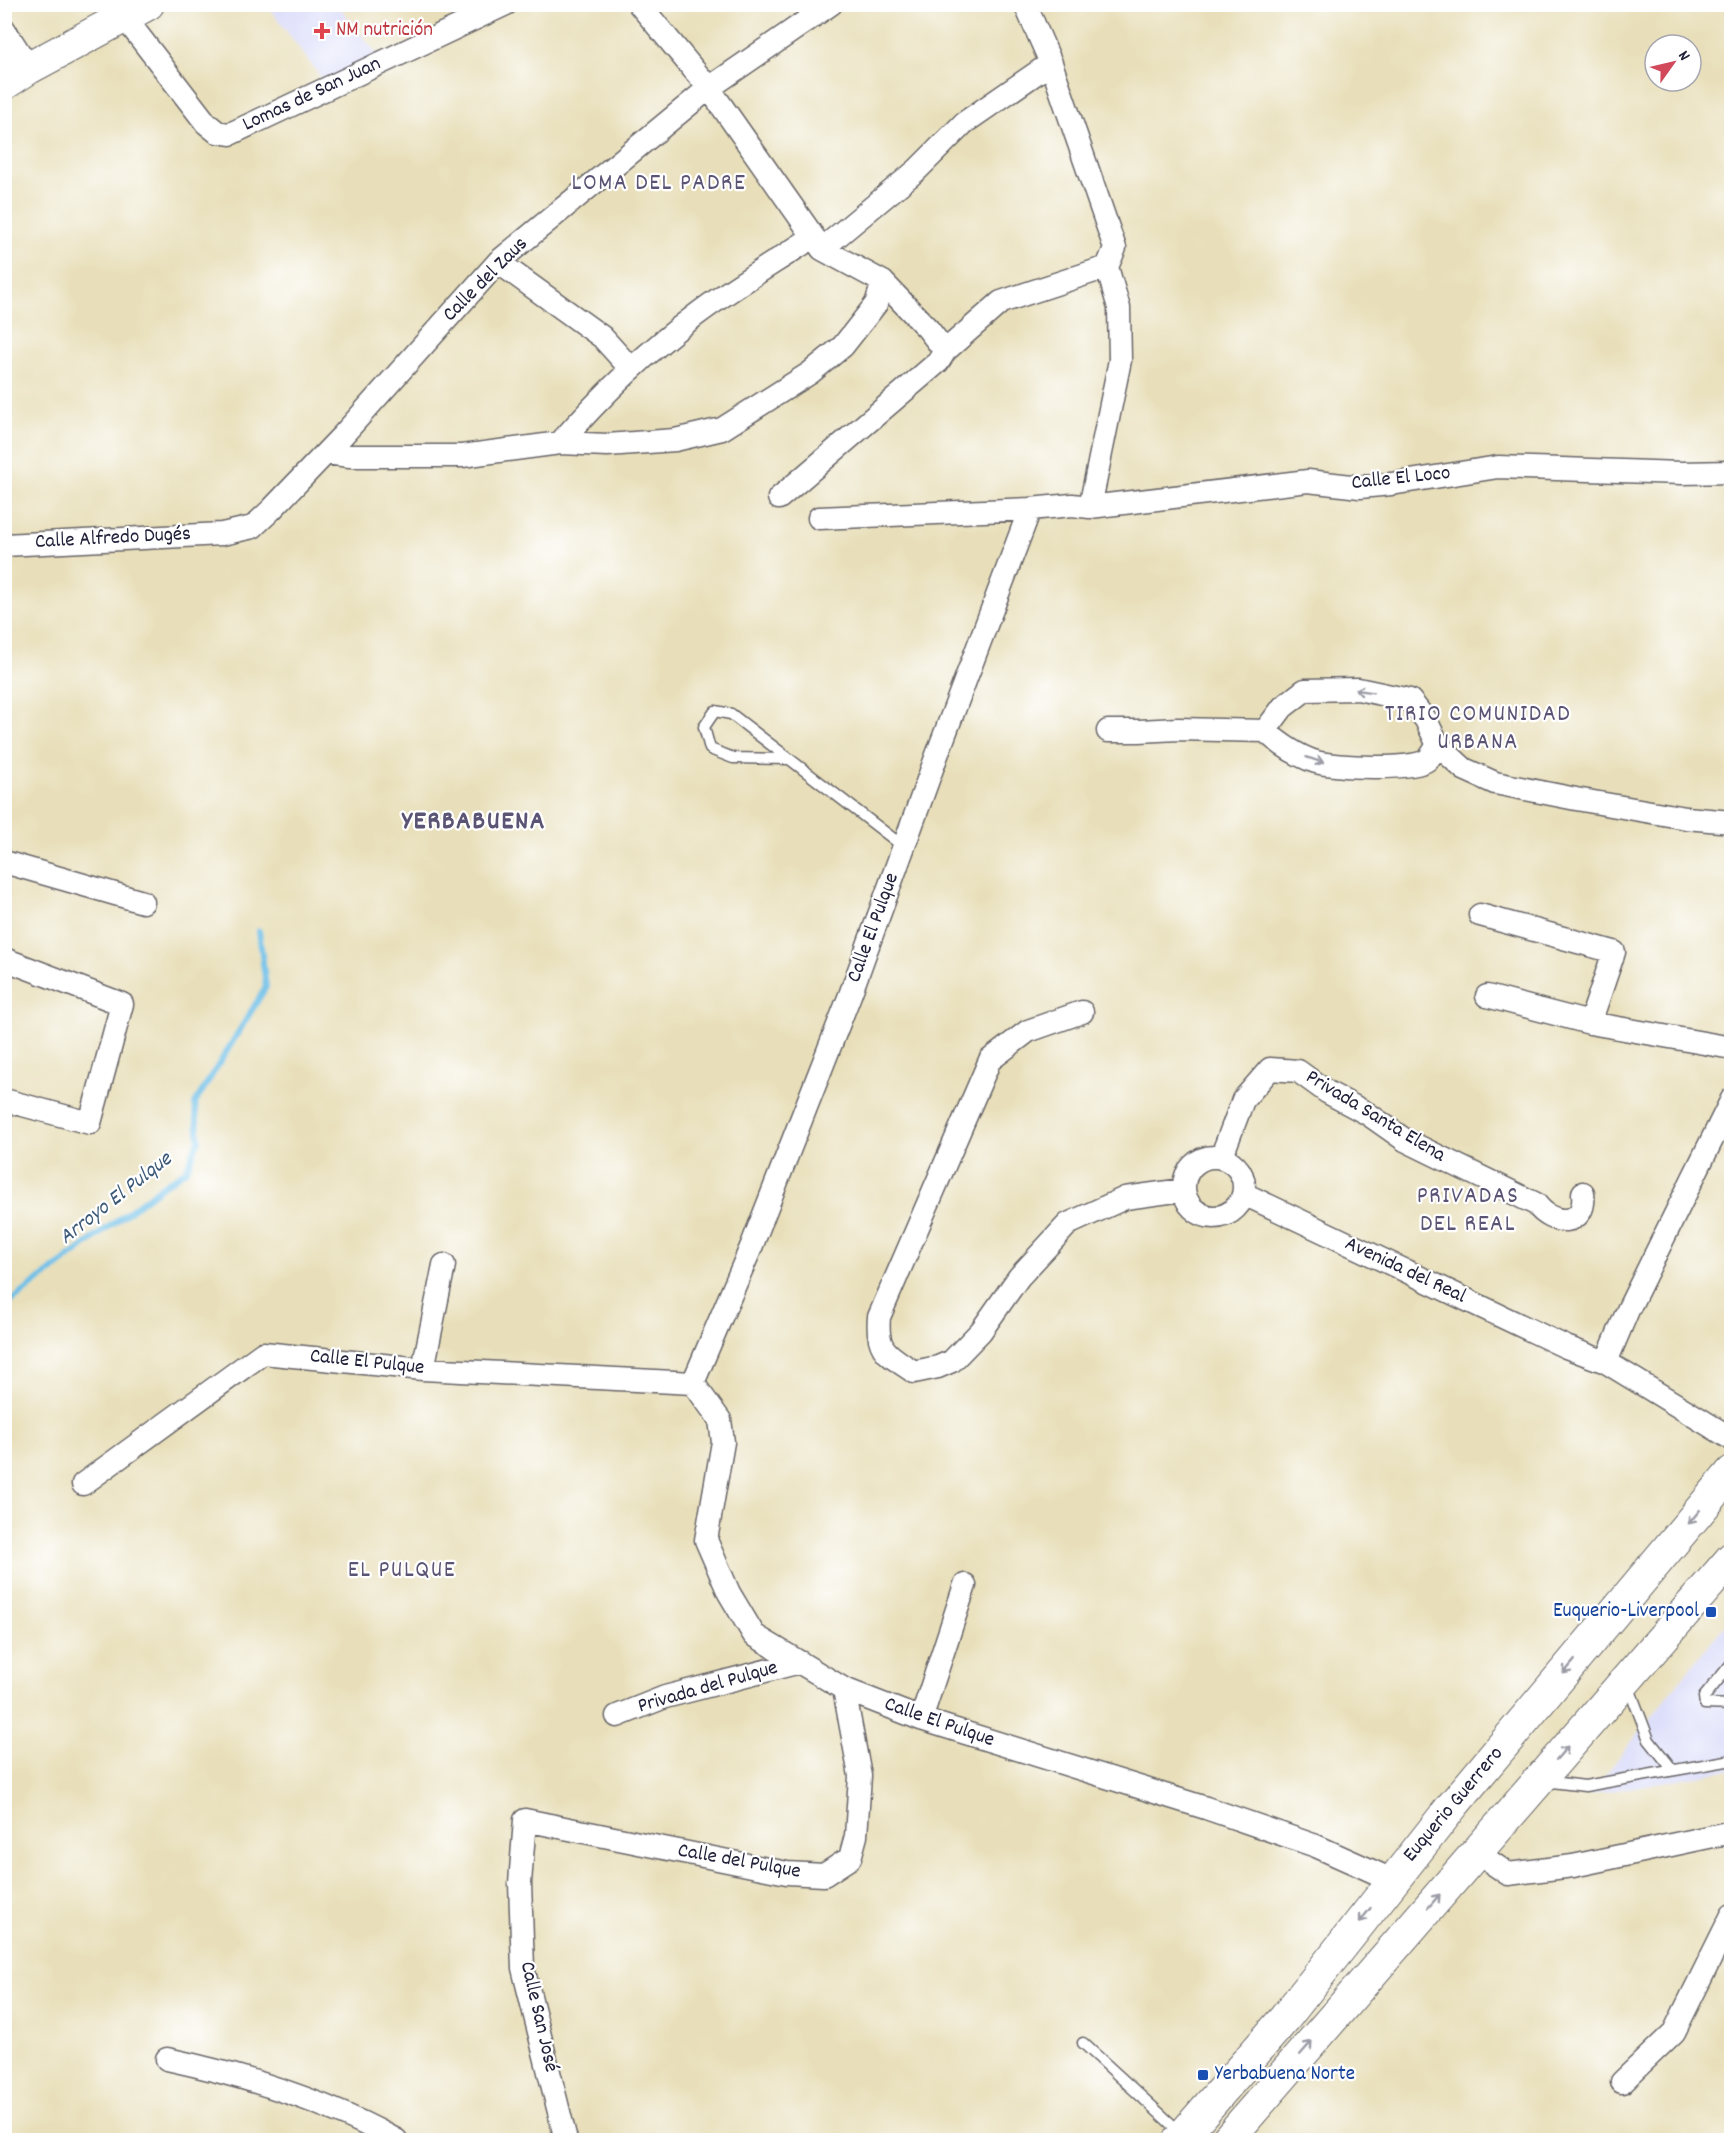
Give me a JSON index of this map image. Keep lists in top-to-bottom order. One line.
{"streets":{"main road":["Euquerio Guerrero"],"street":["Lomas de San Juan","Calle del Zaus","Calle El Loco","Calle Alfredo Dugés","Calle El Pulque","Privada Santa Elena","Avenida del Real","Privada del Pulque","Calle del Pulque","Calle San José"]},"crossings":[["Calle del Zaus","Calle Alfredo Dugés"],["Calle El Pulque","Privada del Pulque"],["Calle El Pulque","Euquerio Guerrero"],["Calle El Pulque","Calle del Pulque"],["Privada Santa Elena","Avenida del Real"],["Calle del Pulque","Calle San José"]],"districts":["LOMA DEL PADRE","TIRIO COMUNIDAD URBANA","YERBABUENA","PRIVADAS DEL REAL","EL PULQUE"],"water":["Arroyo El Pulque"],"places":{"health":["NM nutrición"],"transit":["Euquerio-Liverpool","Yerbabuena Norte"]},"north":"top right"}
